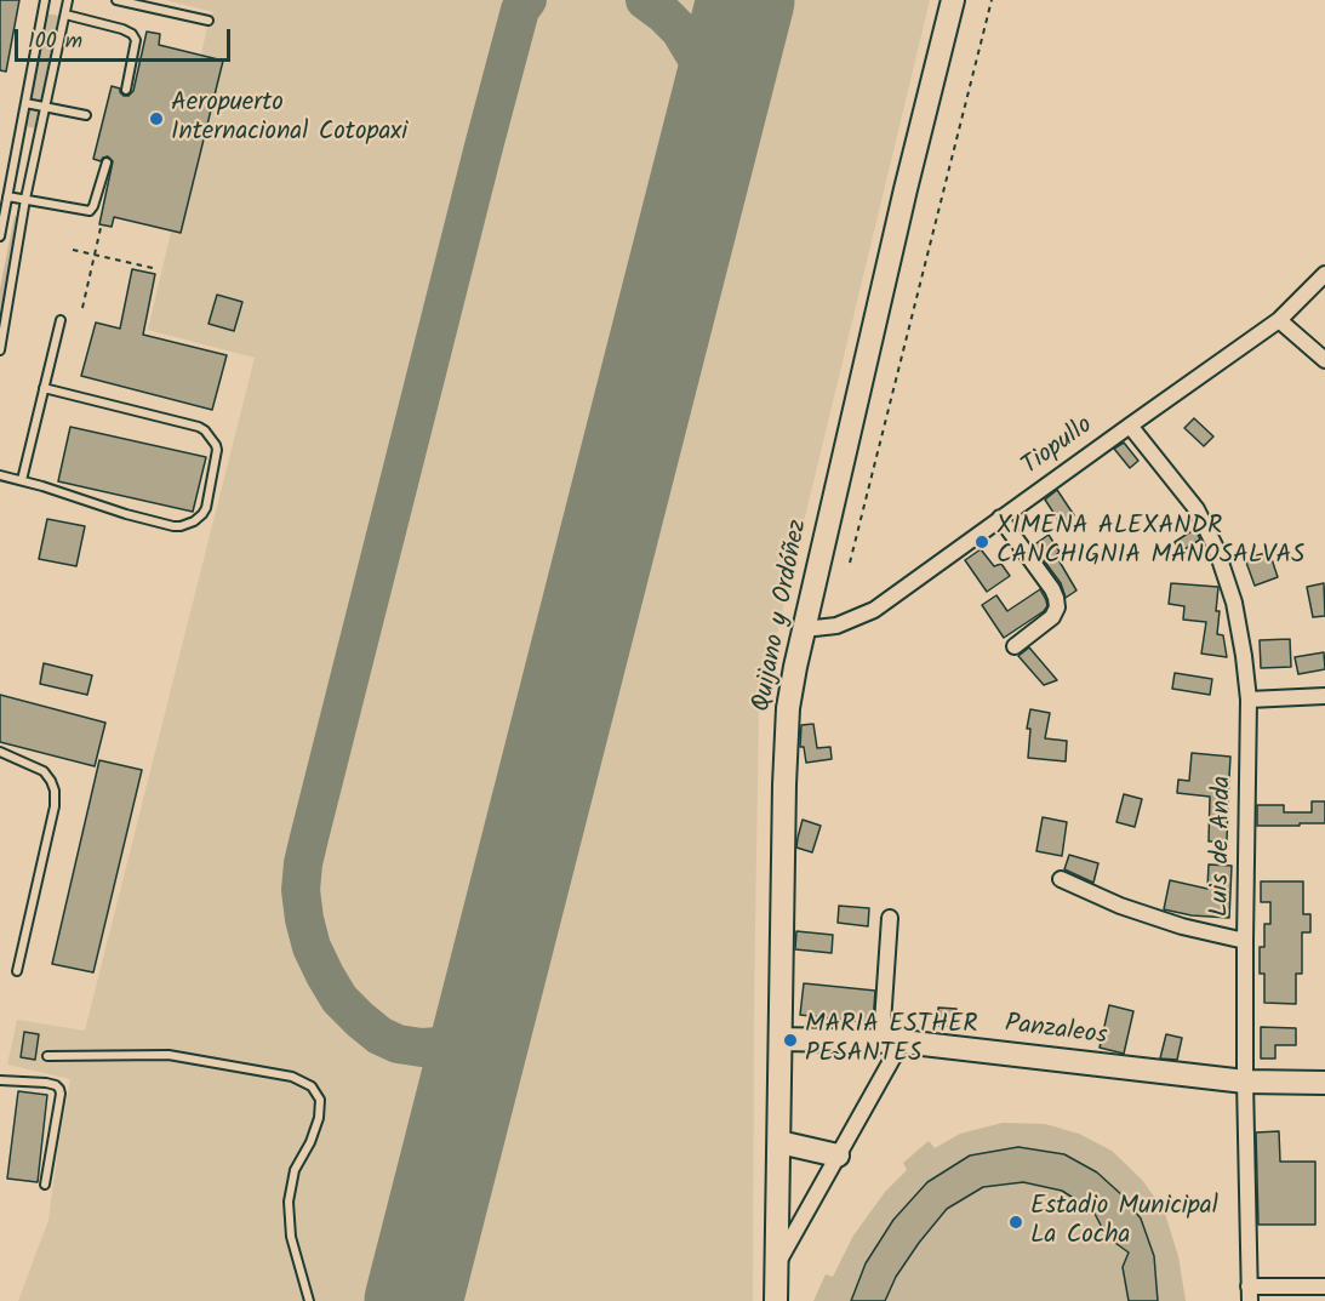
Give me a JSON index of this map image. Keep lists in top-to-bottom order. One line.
{"streets":{"street":["Tiopullo","Quijano y Ordóñez","Luis de Anda","Panzaleos"]},"crossings":[["Tiopullo","Quijano y Ordóñez"],["Tiopullo","Luis de Anda"],["Quijano y Ordóñez","Panzaleos"],["Luis de Anda","Panzaleos"]],"places":["Aeropuerto Internacional Cotopaxi","XIMENA ALEXANDR CANCHIGNIA MANOSALVAS","MARIA ESTHER PESANTES","Estadio Municipal La Cocha"],"scale_bar":"100 m"}
